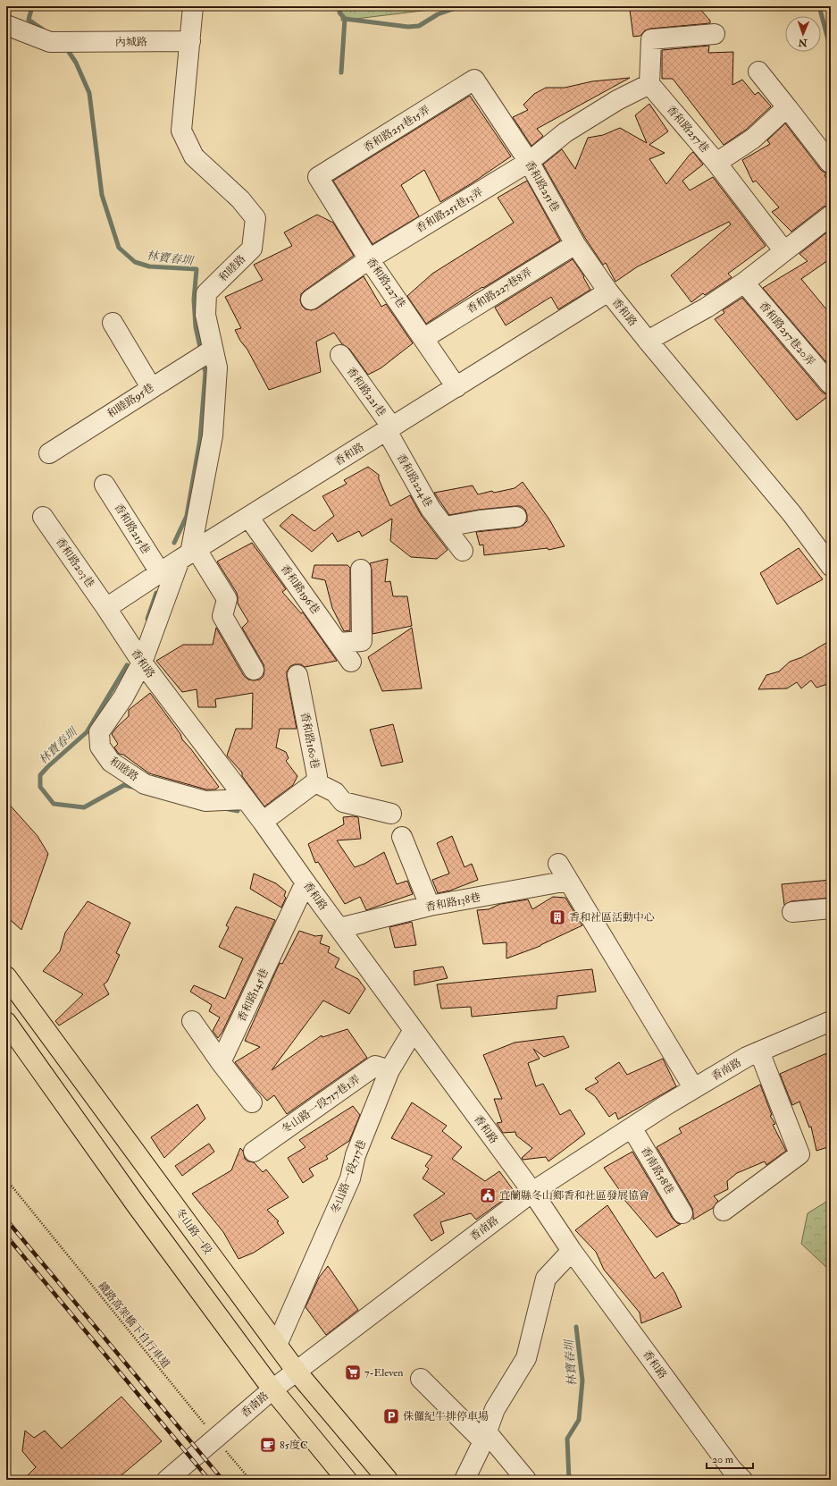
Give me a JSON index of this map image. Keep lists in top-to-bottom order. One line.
{"streets":{"main road":["冬山路一段"],"street":["內城路","香和路251巷15弄","香和路257巷","香和路251巷","香和路251巷13弄","和睦路","香和路227巷","香和路227巷8弄","香和路","香和路257巷20弄","香和路221巷","和睦路95巷","香和路224巷","香和路215巷","香和路203巷","香和路196巷","香和路160巷","香和路138巷","香和路145巷","香南路","冬山路一段717巷1弄","香南路58巷","冬山路一段717巷"],"path":["鐵路高架橋下自行車道"]},"crossings":[["內城路","和睦路"],["香和路251巷15弄","香和路251巷"],["香和路251巷15弄","香和路227巷"],["香和路257巷","香和路251巷13弄"],["香和路251巷","香和路251巷13弄"],["香和路251巷","香和路227巷8弄"],["香和路251巷","香和路"],["香和路251巷13弄","香和路227巷"],["和睦路","香和路"],["和睦路","和睦路95巷"],["香和路227巷","香和路227巷8弄"],["香和路227巷","香和路"],["香和路","香和路221巷"],["香和路","香和路224巷"],["香和路","香和路215巷"],["香和路","香和路203巷"],["香和路","香和路196巷"],["香和路","香和路160巷"],["香和路","香和路138巷"],["香和路","香和路145巷"],["香和路","香南路"],["香和路","冬山路一段717巷"],["香和路221巷","香和路224巷"],["香南路","香南路58巷"],["香南路","冬山路一段"],["香南路","鐵路高架橋下自行車道"],["冬山路一段717巷1弄","冬山路一段717巷"],["冬山路一段717巷","冬山路一段"]],"water":["林寶春圳"],"places":{"building":["香和社區活動中心"],"public building":["宜蘭縣冬山鄉香和社區發展協會"],"supermarket":["7-Eleven"],"parking":["侏儸紀牛排停車場"],"cafe":["85度C"]},"scale_bar":"20 m","north":"bottom"}
